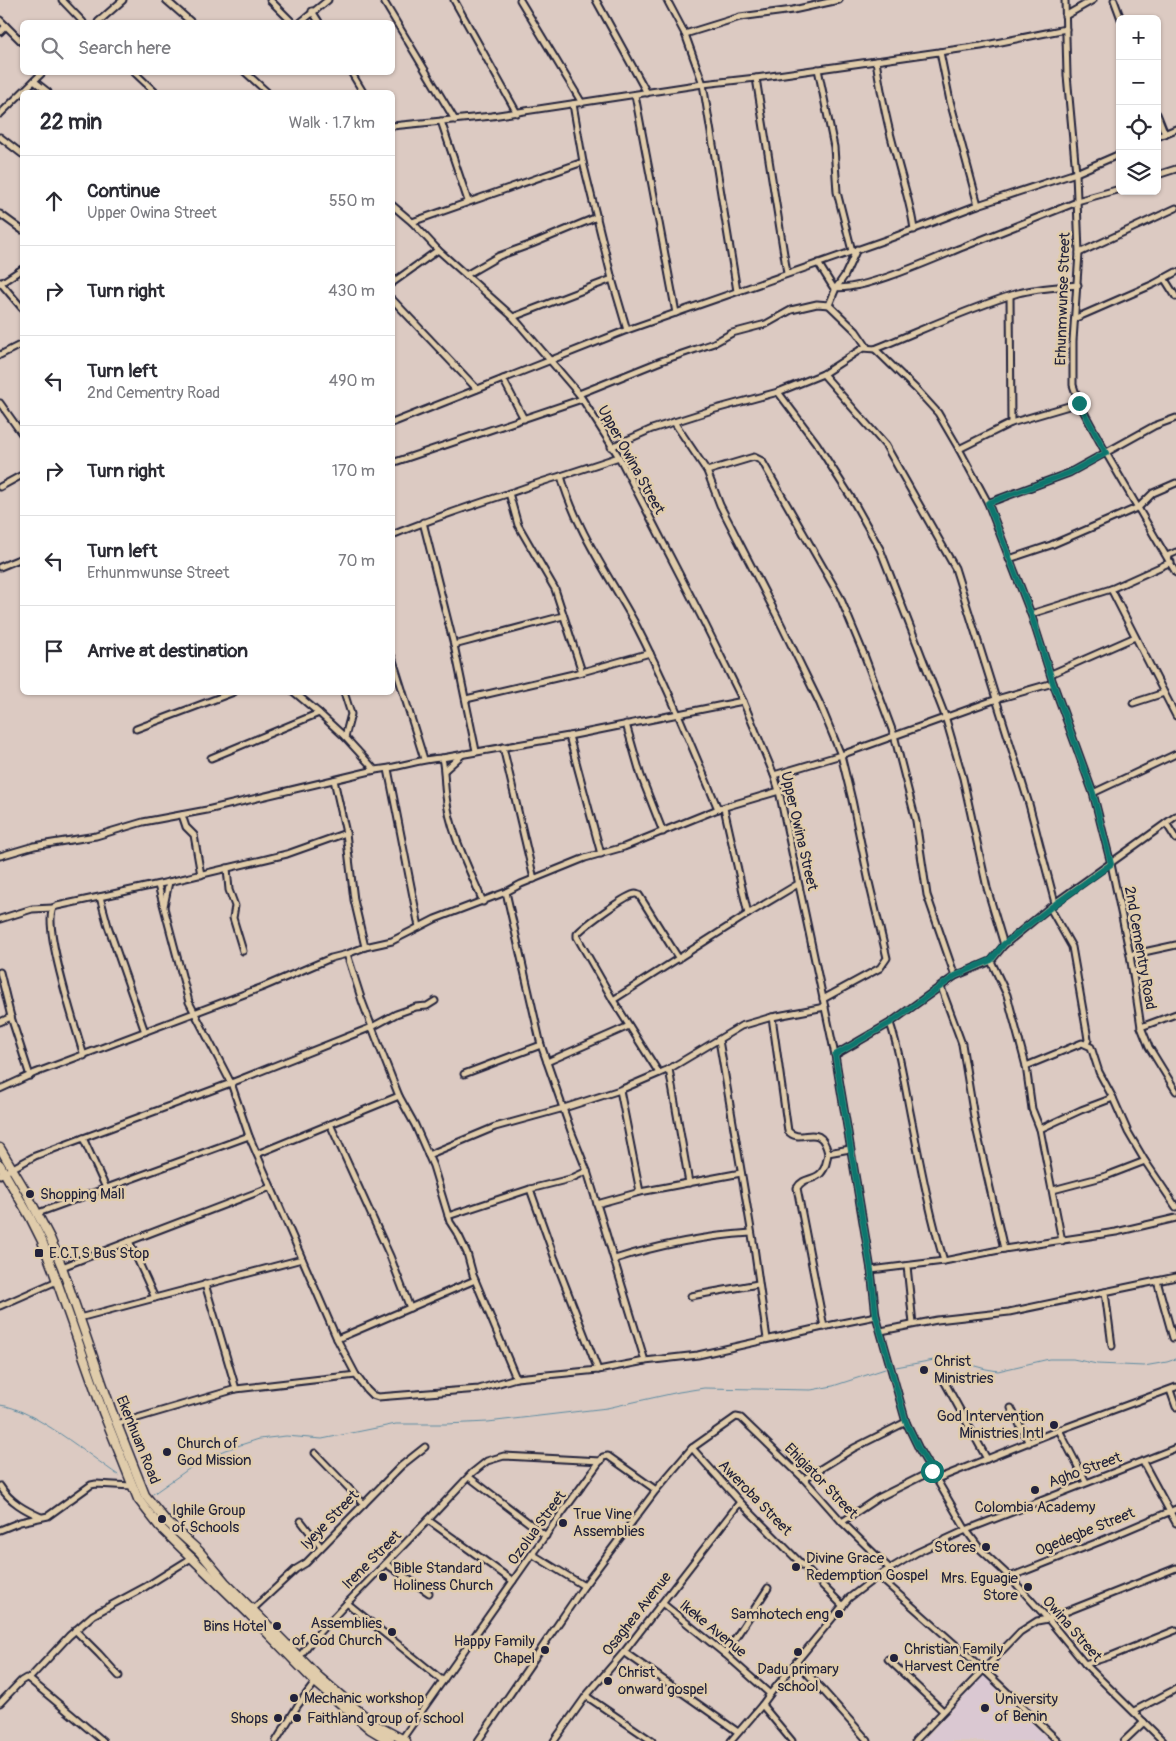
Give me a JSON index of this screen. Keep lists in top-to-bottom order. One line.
{"streets":{"main road":["Ekenhuan Road"],"street":["Erhunmwunse Street","Upper Owina Street","2nd Cementry Road","Agho Street","Ehigiator Street","Aweroba Street","Iyeye Street","Ozolua Street","Ogedegbe Street","Irene Street","Osaghea Avenue","Ikeke Avenue","Owina Street"]},"crossings":[["Upper Owina Street","Agho Street"],["Upper Owina Street","Owina Street"],["Ekenhuan Road","Iyeye Street"],["Ekenhuan Road","Ozolua Street"],["Ekenhuan Road","Irene Street"],["Agho Street","Ehigiator Street"],["Agho Street","Aweroba Street"],["Agho Street","Ikeke Avenue"],["Agho Street","Owina Street"],["Ehigiator Street","Aweroba Street"],["Aweroba Street","Osaghea Avenue"],["Ozolua Street","Irene Street"],["Ogedegbe Street","Owina Street"],["Osaghea Avenue","Ikeke Avenue"]],"places":{"other":["Shopping Mall","Christ Ministries","God Intervention Ministries Intl","Church of God Mission","Colombia Academy","Ighile Group of Schools","True Vine Assemblies","Stores","Divine Grace Redemption Gospel","Bible Standard Holiness Church","Mrs. Eguagie Store","Samhotech eng","Bins Hotel","Assemblies of God Church","Happy Family Chapel","Dadu primary school","Christian Family Harvest Centre","Christ onward gospel","Mechanic workshop","University of Benin","Shops","Faithland group of school"],"transit":["E.C.T.S Bus Stop"]},"page":{"map_buttons":["+","−"],"search":"Search here","heading":["22 min","Walk · 1.7 km"],"list":[["Continue","Upper Owina Street","550 m"],["Turn right","430 m"],["Turn left","2nd Cementry Road","490 m"],["Turn right","170 m"],["Turn left","Erhunmwunse Street","70 m"],"Arrive at destination"]}}
